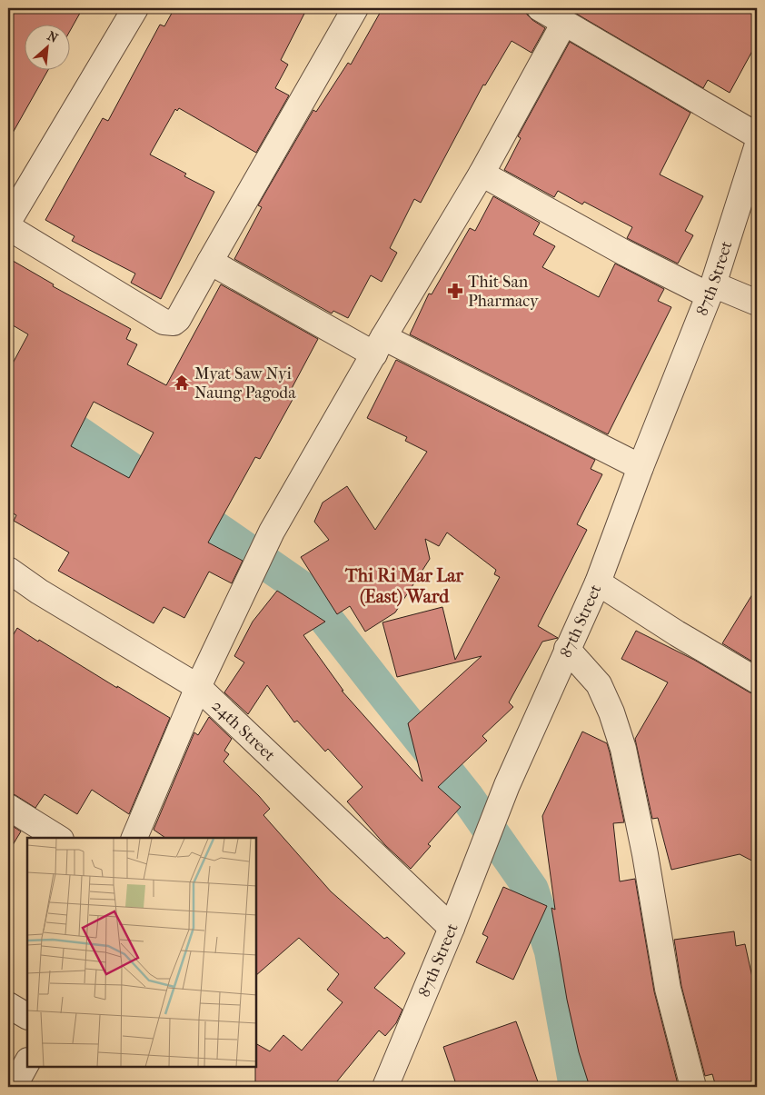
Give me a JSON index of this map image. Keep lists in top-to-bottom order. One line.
{"streets":{"street":["87th Street","24th Street"]},"crossings":[["87th Street","24th Street"]],"districts":["Thi Ri Mar Lar (East) Ward"],"places":{"pharmacy":["Thit San Pharmacy"],"temple":["Myat Saw Nyi Naung Pagoda"]},"north":"top right"}
